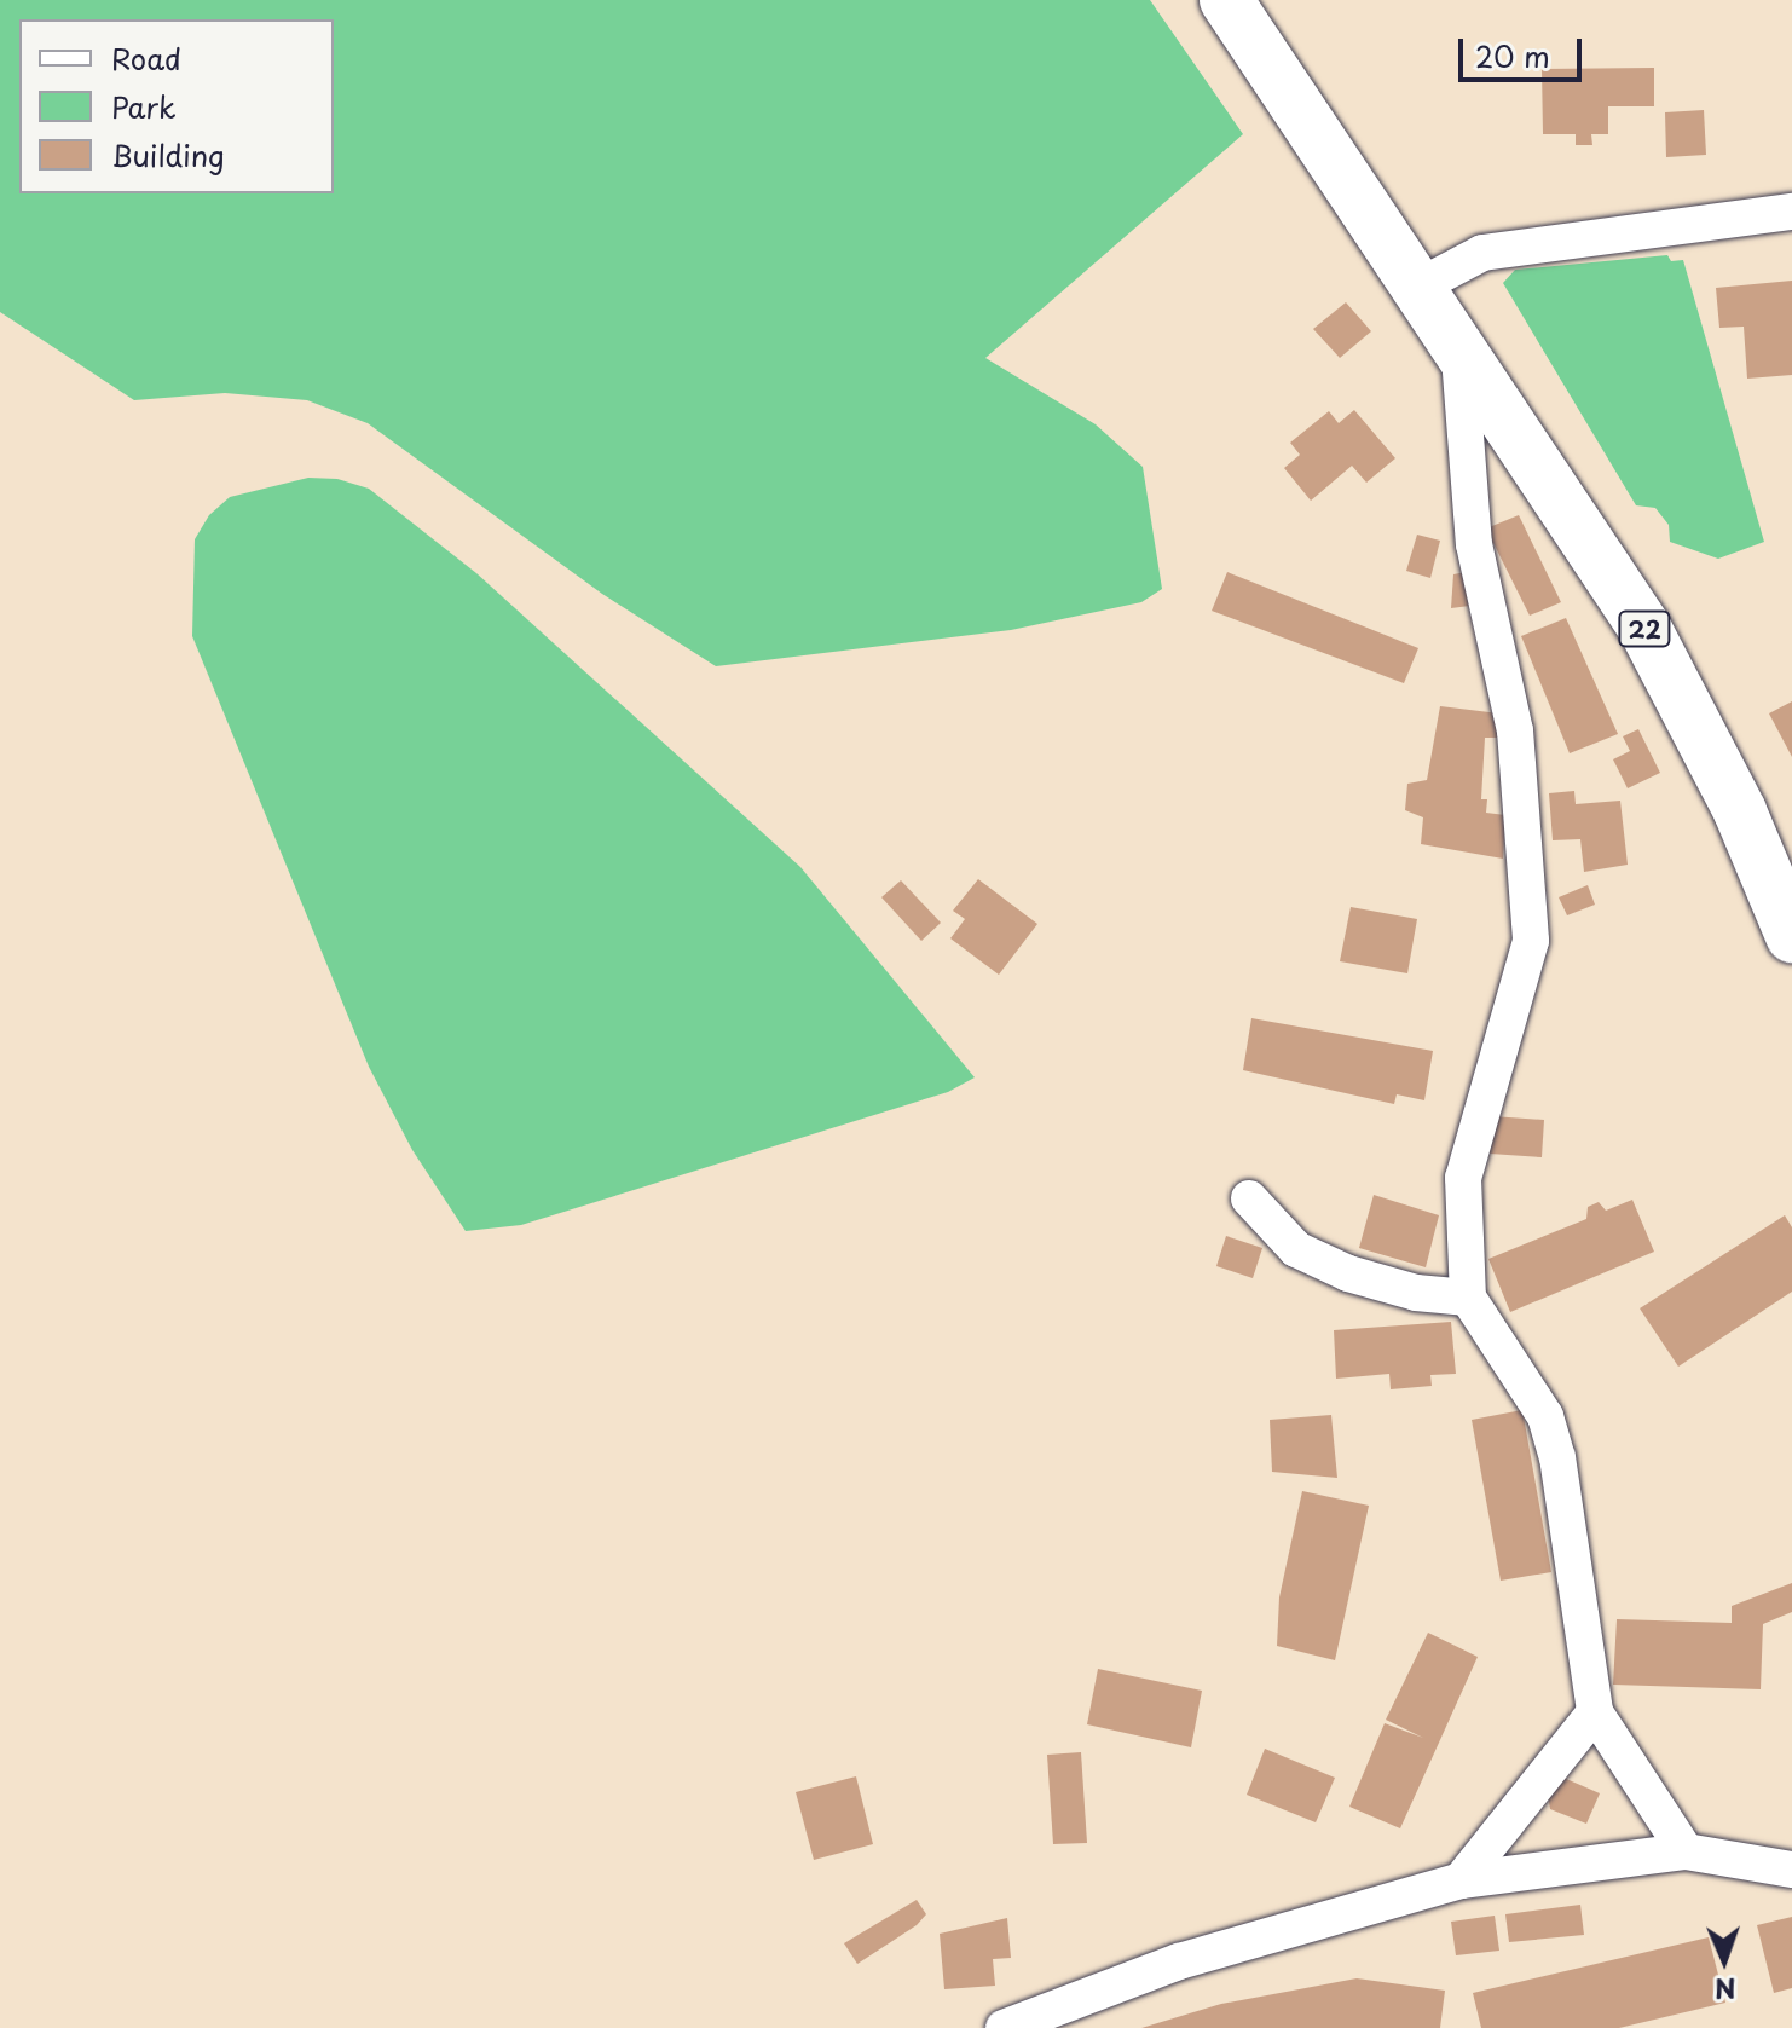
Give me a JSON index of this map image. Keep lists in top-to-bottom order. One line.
{"streets":{"main road":["22"]},"legend":["Road","Park","Building"],"scale_bar":"20 m","north":"bottom"}
